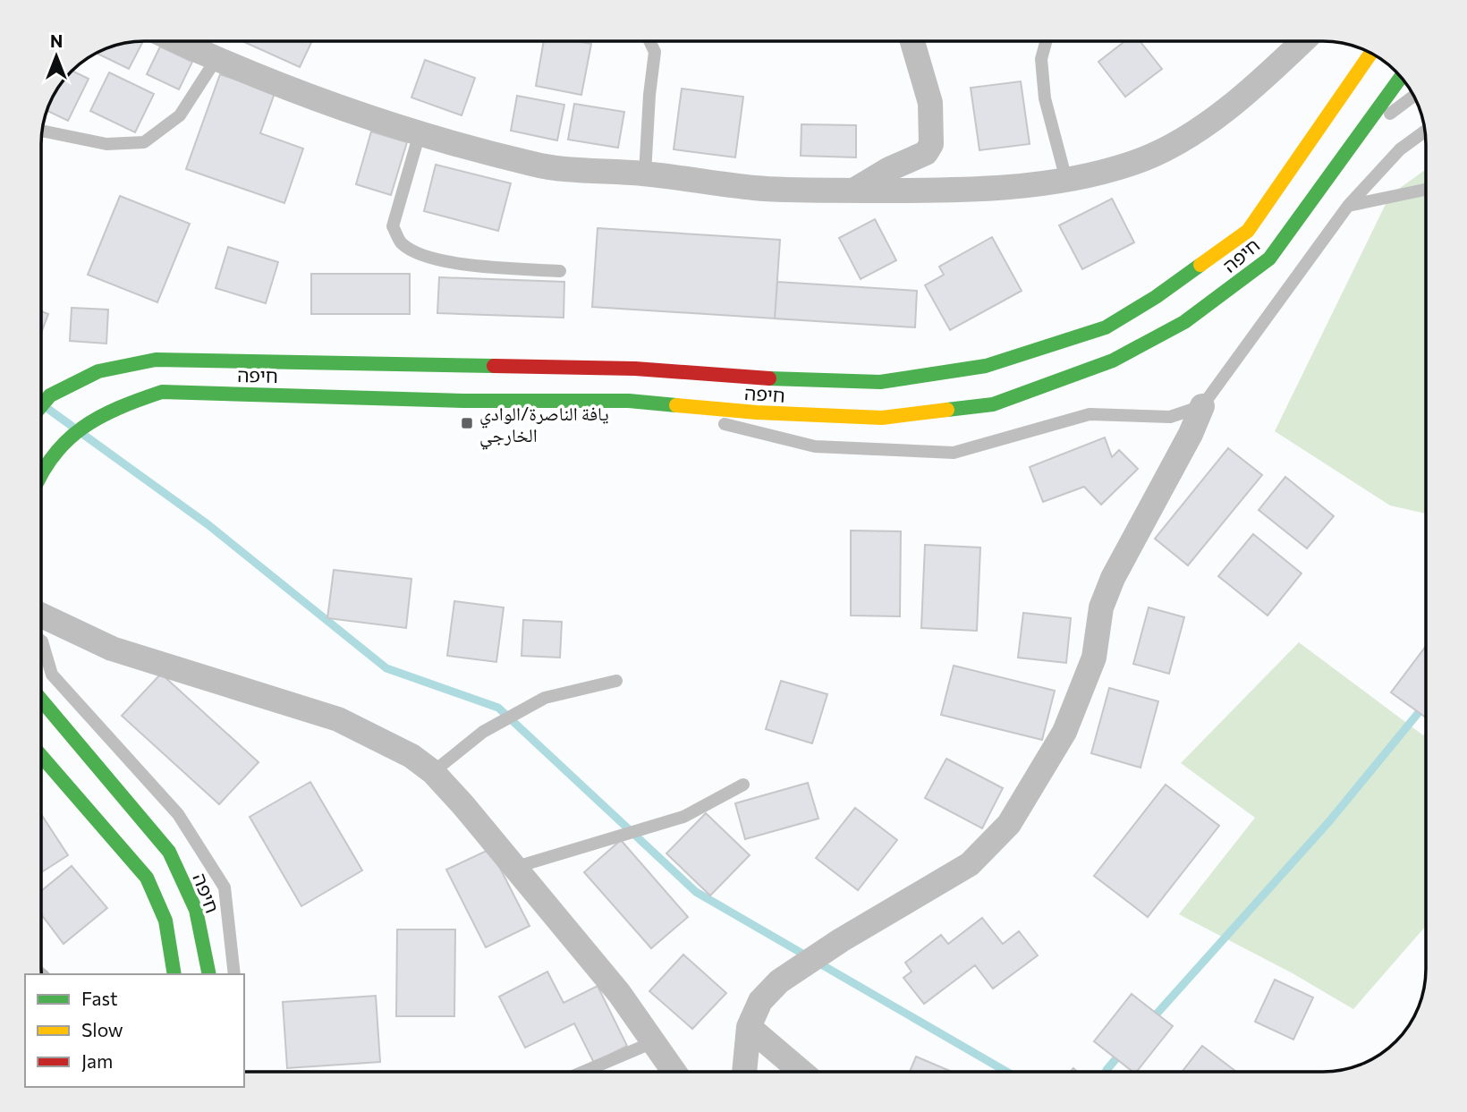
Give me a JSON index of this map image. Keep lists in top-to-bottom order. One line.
{"streets":{"highway":["חיפה"]},"places":{"transit":["يافة الناصرة/الوادي الخارجي"]},"legend":["Fast","Slow","Jam"],"north":"top"}
